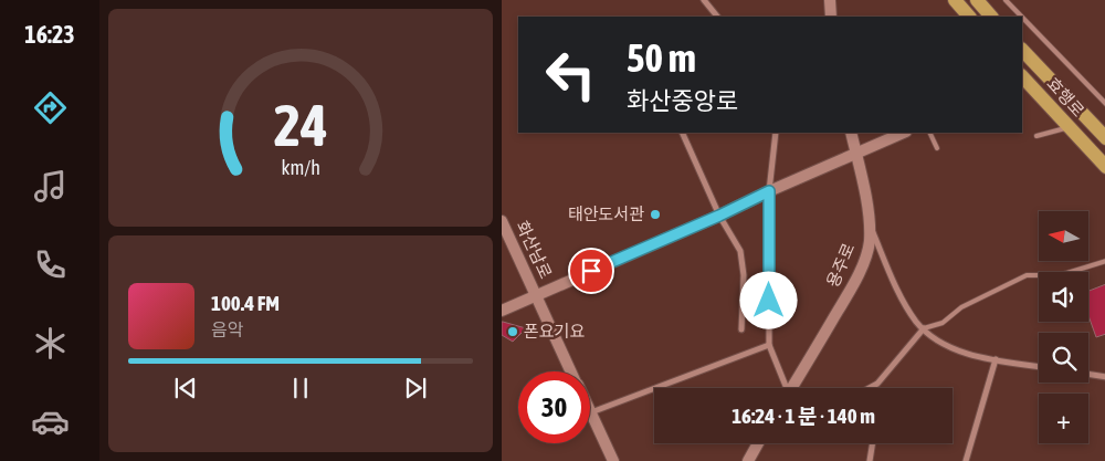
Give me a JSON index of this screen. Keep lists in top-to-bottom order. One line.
{"streets":{"main road":["효행로"],"street":["화산남로","용주로"]},"places":["태안도서관","폰요기요"],"north":"left","page":{"tabs":"16:23","turn":["50 m","화산중앙로"],"map_buttons":"+","song":["100.4 FM","음악"],"limit":"30","trip":"16:24 · 1 분 · 140 m","gauge":["24","km/h"]}}
